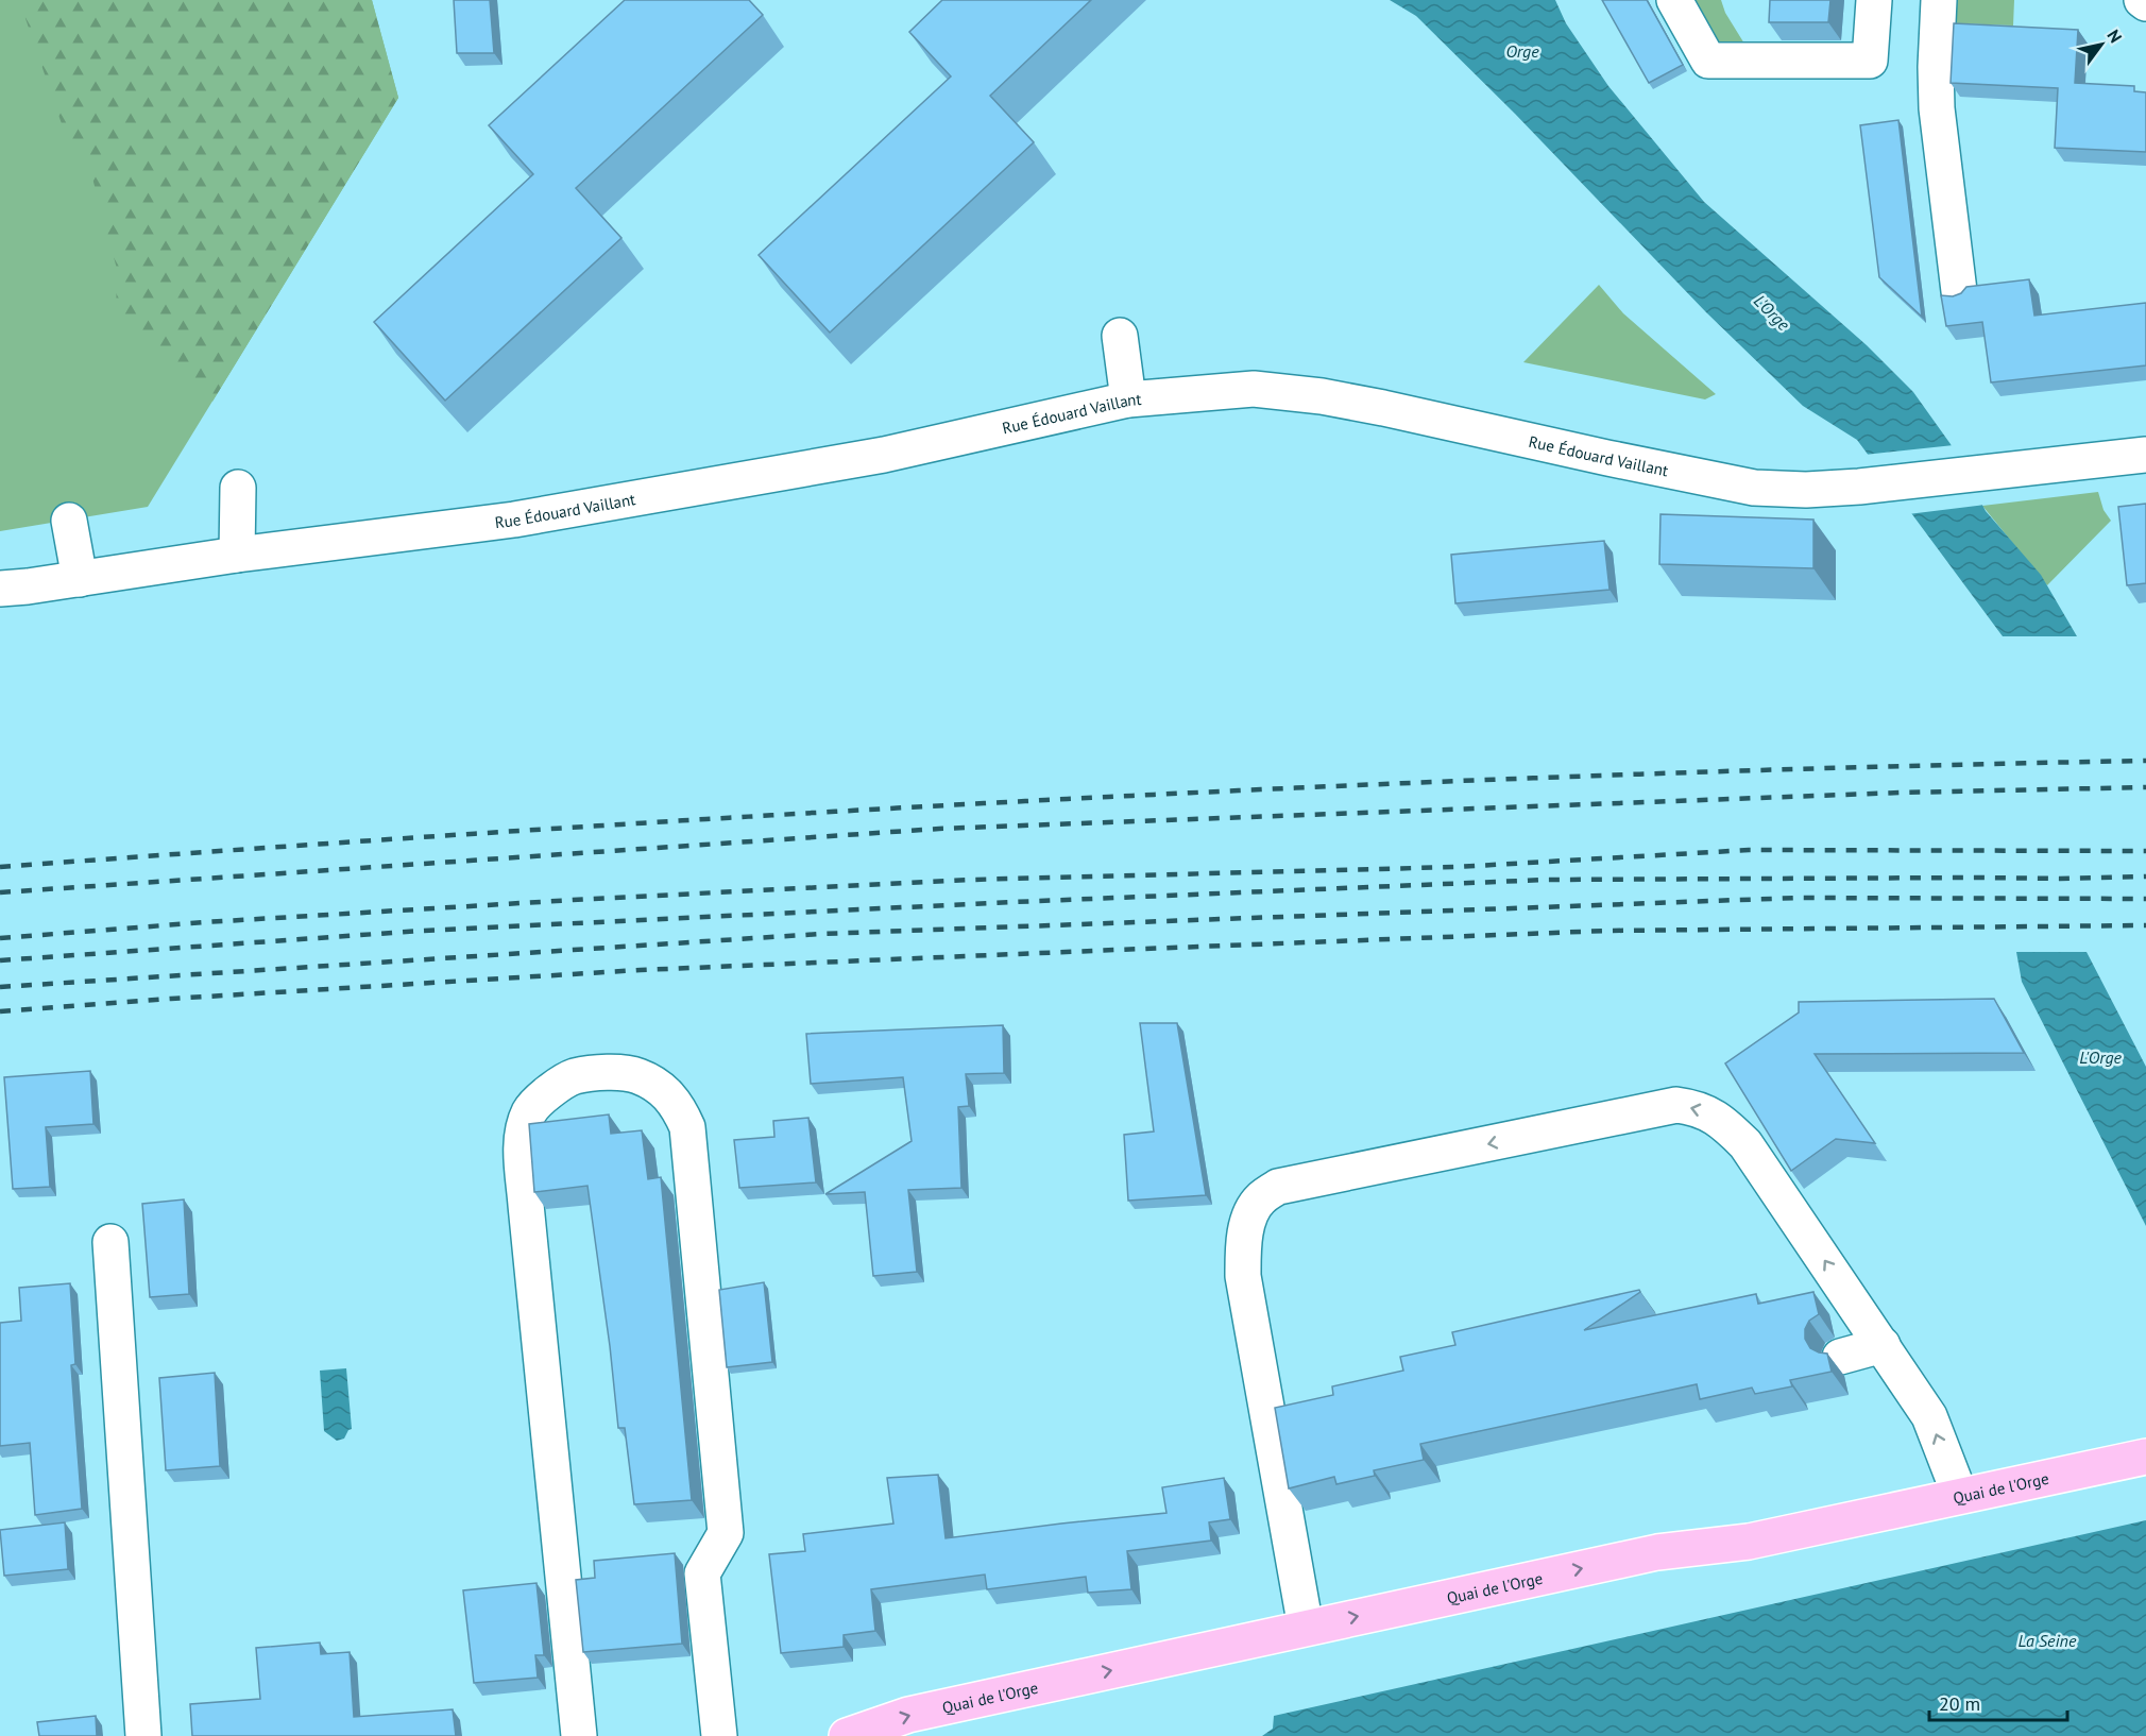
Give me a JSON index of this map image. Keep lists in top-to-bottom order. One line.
{"streets":{"main road":["Quai de l'Orge"],"street":["Rue Édouard Vaillant"]},"one_way":["Quai de l'Orge"],"water":["Orge","L'Orge","La Seine"],"scale_bar":"20 m","north":"top right"}
